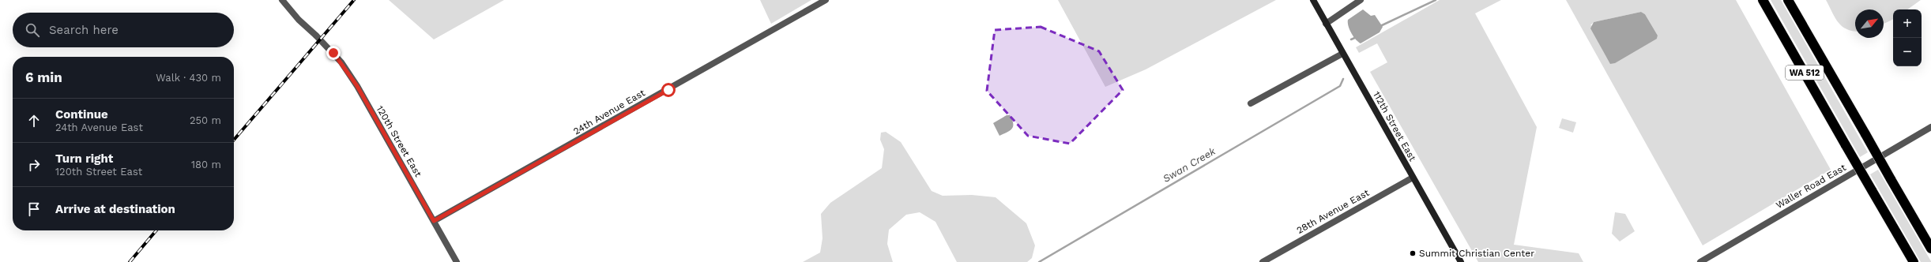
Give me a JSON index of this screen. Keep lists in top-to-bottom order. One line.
{"streets":{"highway":["WA 512"],"main road":["112th Street East"],"street":["24th Avenue East","120th Street East","Waller Road East","28th Avenue East"]},"crossings":[["24th Avenue East","120th Street East"],["112th Street East","28th Avenue East"]],"water":["Swan Creek"],"places":["Summit Christian Center"],"north":"top right","page":{"map_buttons":["+","−"],"search":"Search here","heading":["6 min","Walk · 430 m"],"list":[["Continue","24th Avenue East","250 m"],["Turn right","120th Street East","180 m"],"Arrive at destination"]}}
